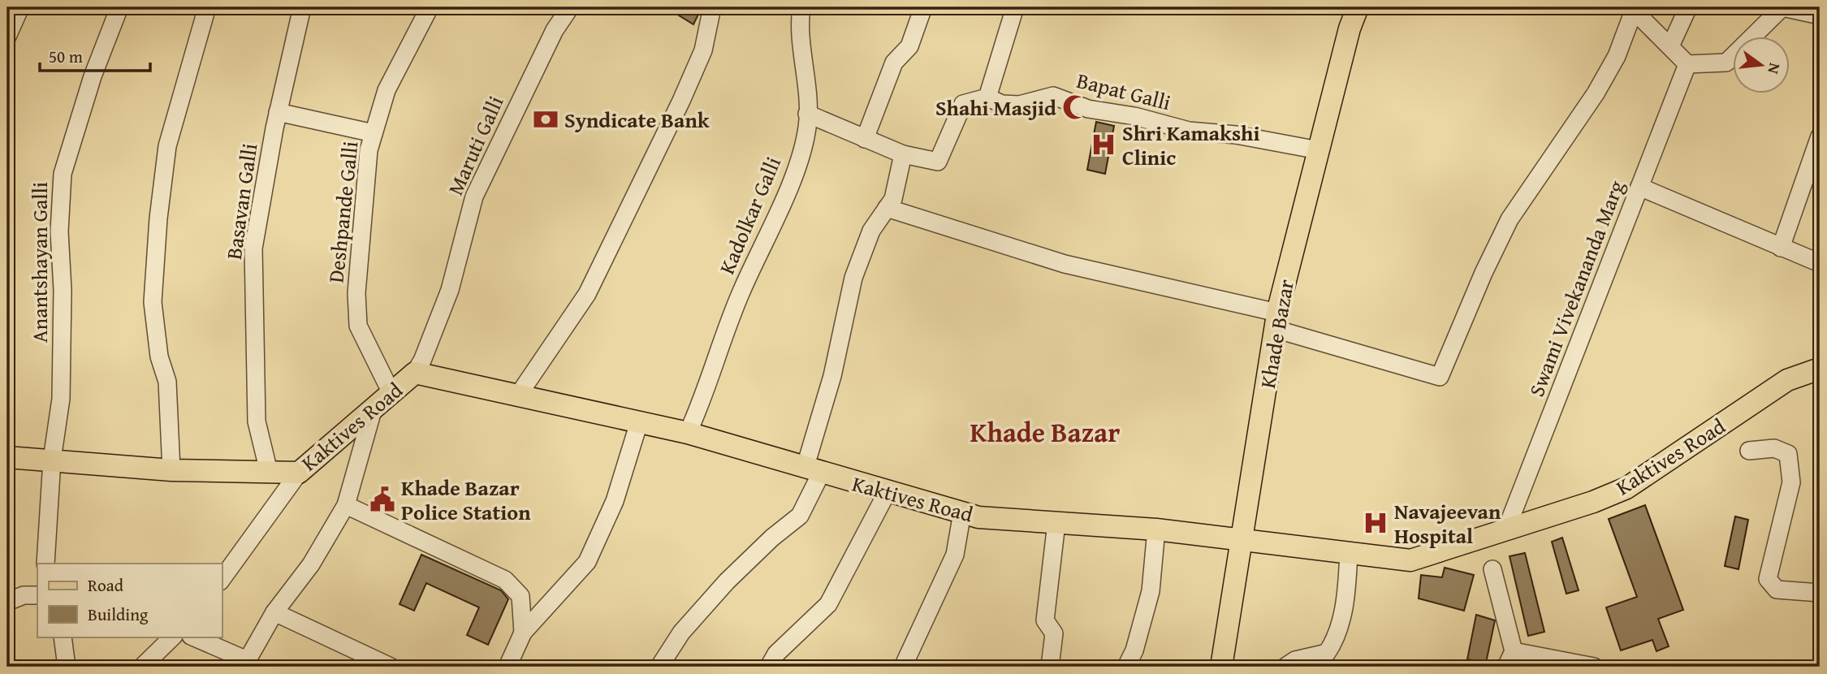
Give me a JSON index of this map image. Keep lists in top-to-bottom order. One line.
{"streets":{"main road":["Khade Bazar","Kaktives Road"],"street":["Bapat Galli","Maruti Galli","Basavan Galli","Deshpande Galli","Kadolkar Galli","Anantshayan Galli","Swami Vivekananda Marg"]},"crossings":[["Bapat Galli","Khade Bazar"],["Maruti Galli","Kaktives Road"],["Basavan Galli","Kaktives Road"],["Deshpande Galli","Kaktives Road"],["Kadolkar Galli","Kaktives Road"],["Anantshayan Galli","Kaktives Road"],["Swami Vivekananda Marg","Kaktives Road"],["Khade Bazar","Kaktives Road"]],"districts":["Khade Bazar"],"places":{"mosque":["Shahi Masjid"],"bank":["Syndicate Bank"],"hospital":["Shri Kamakshi Clinic","Navajeevan Hospital"],"public building":["Khade Bazar Police Station"]},"legend":["Road","Building"],"scale_bar":"50 m","north":"right"}
